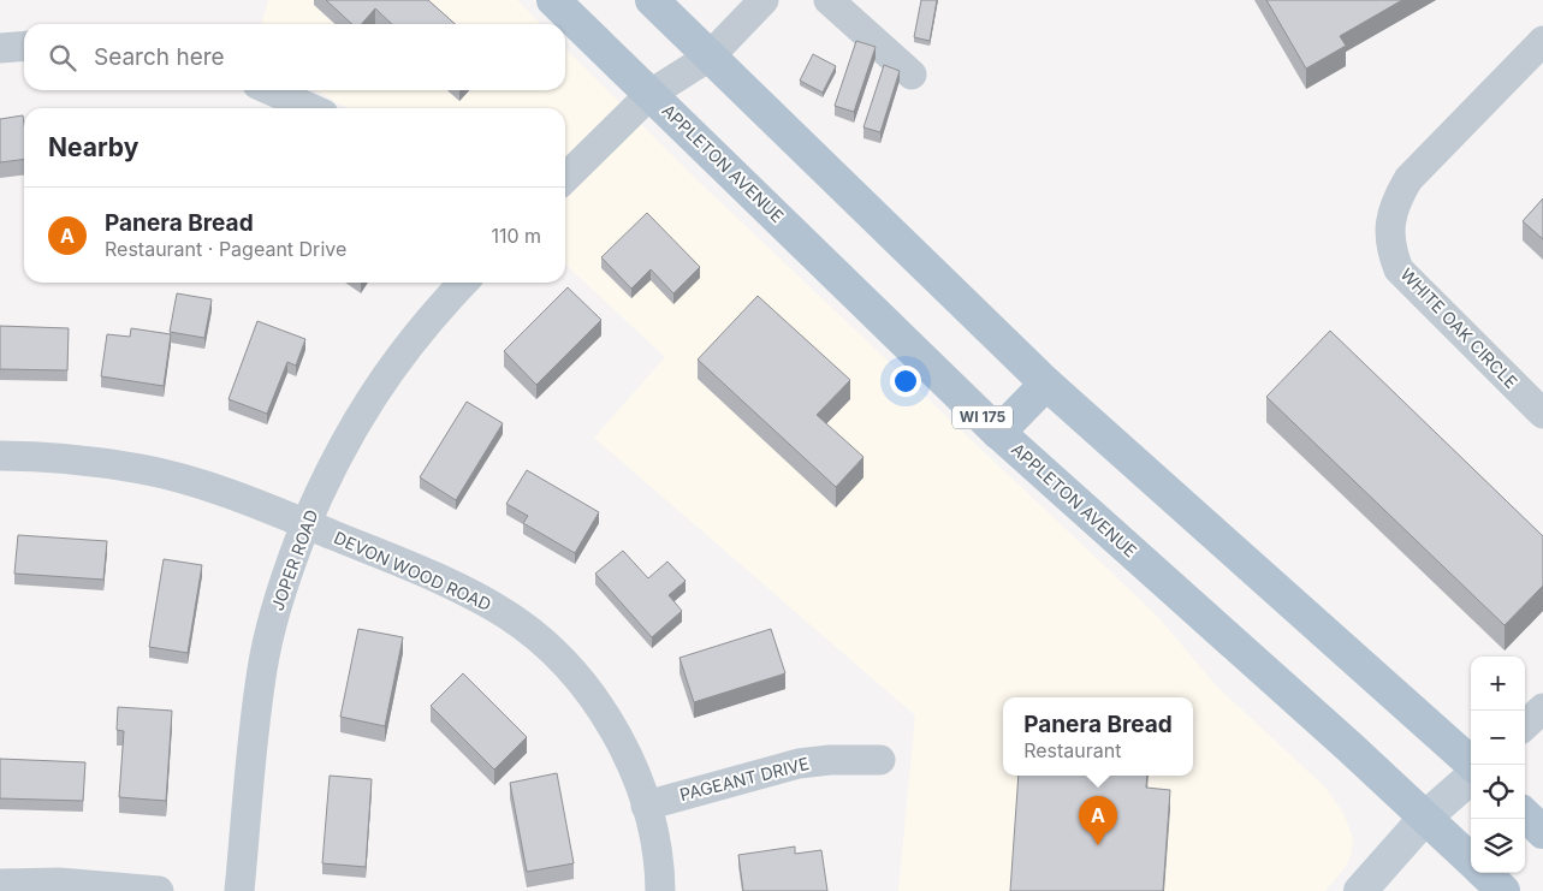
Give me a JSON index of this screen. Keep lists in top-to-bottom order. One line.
{"streets":{"main road":["APPLETON AVENUE","WI 175"],"street":["WHITE OAK CIRCLE","JOPER ROAD","DEVON WOOD ROAD","PAGEANT DRIVE"]},"crossings":[["JOPER ROAD","DEVON WOOD ROAD"],["DEVON WOOD ROAD","PAGEANT DRIVE"]],"page":{"search":"Search here","heading":"Nearby","list":[{"mark":"A","name":"Panera Bread","note":"Restaurant · Pageant Drive","value":"110 m"}],"map_buttons":["+","−"],"popup":["Panera Bread","Restaurant"],"pins":"A"}}
